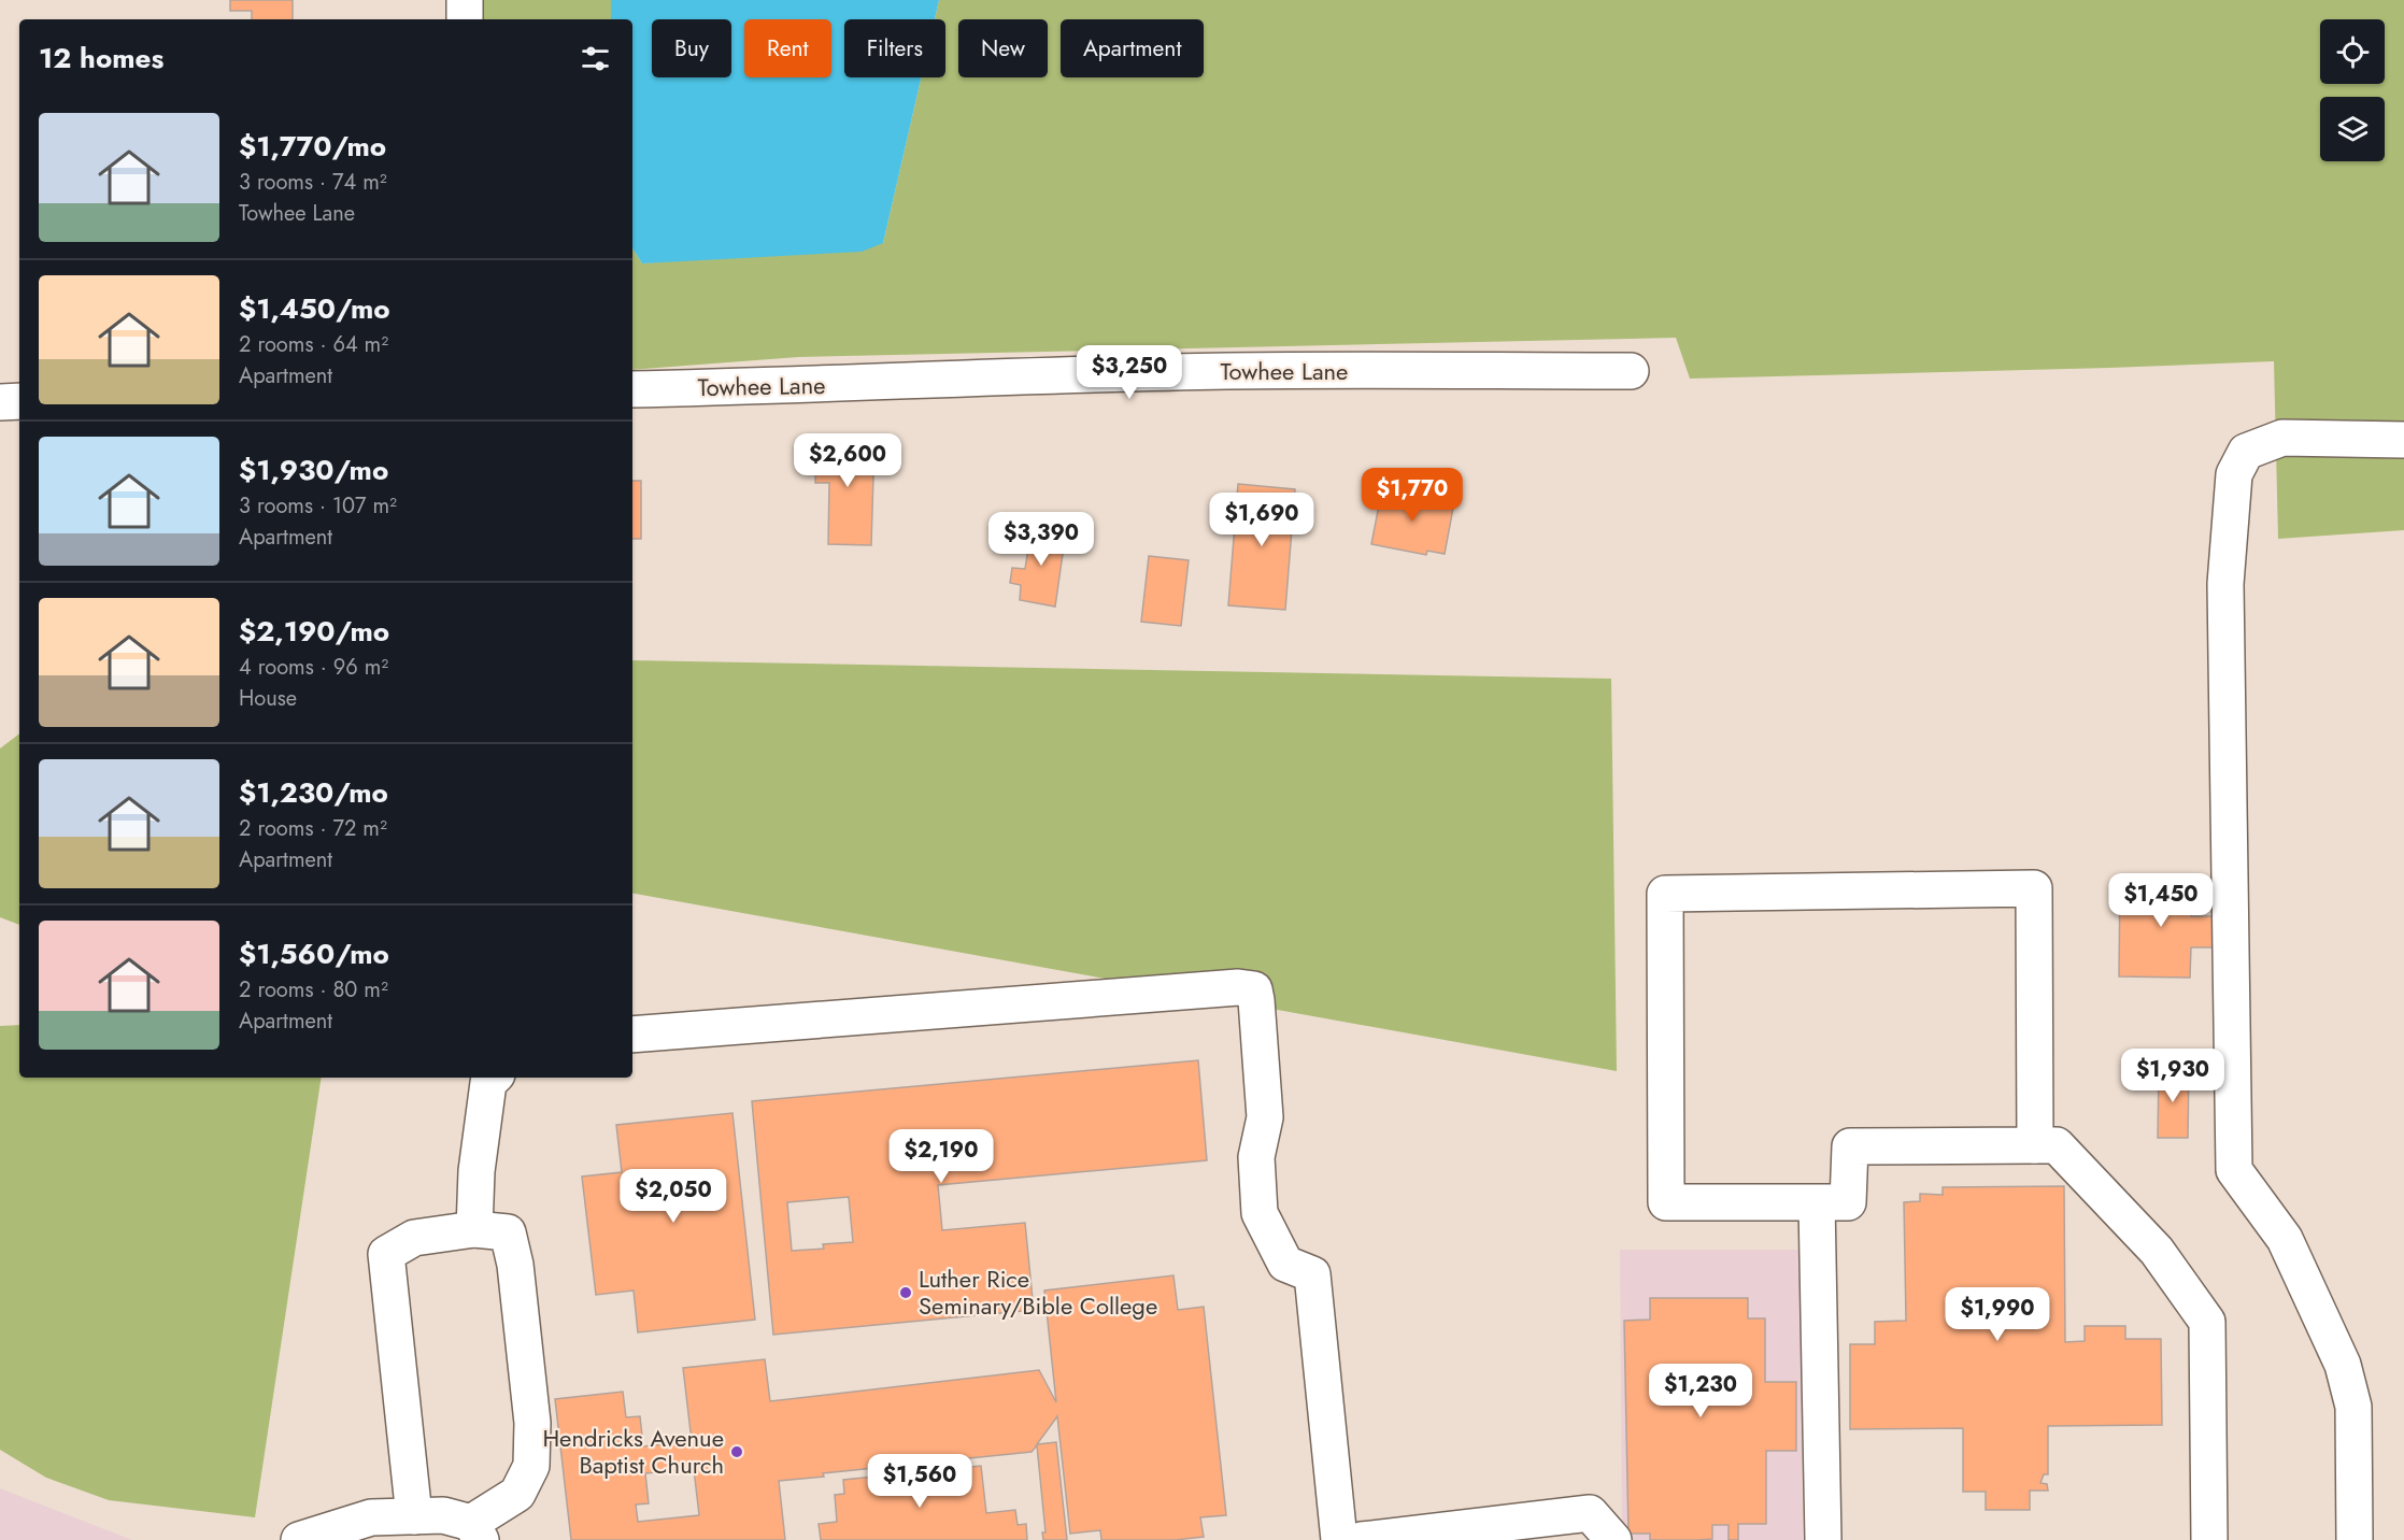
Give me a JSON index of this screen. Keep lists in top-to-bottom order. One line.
{"streets":{"street":["Towhee Lane"]},"places":["Luther Rice Seminary/Bible College","Hendricks Avenue Baptist Church"],"page":{"chip":["Buy","Rent","Filters","New","Apartment"],"heading":"12 homes","list":[{"name":"$1,770/mo","note":"3 rooms · 74 m² · Towhee Lane"},{"name":"$1,450/mo","note":"2 rooms · 64 m² · Apartment"},{"name":"$1,930/mo","note":"3 rooms · 107 m² · Apartment"},{"name":"$2,190/mo","note":"4 rooms · 96 m² · House"},{"name":"$1,230/mo","note":"2 rooms · 72 m² · Apartment"},{"name":"$1,560/mo","note":"2 rooms · 80 m² · Apartment"}],"price":["$3,250","$2,600","$1,770","$1,690","$3,390","$1,450","$1,930","$2,190","$2,050","$1,990","$1,230","$1,560"]}}
